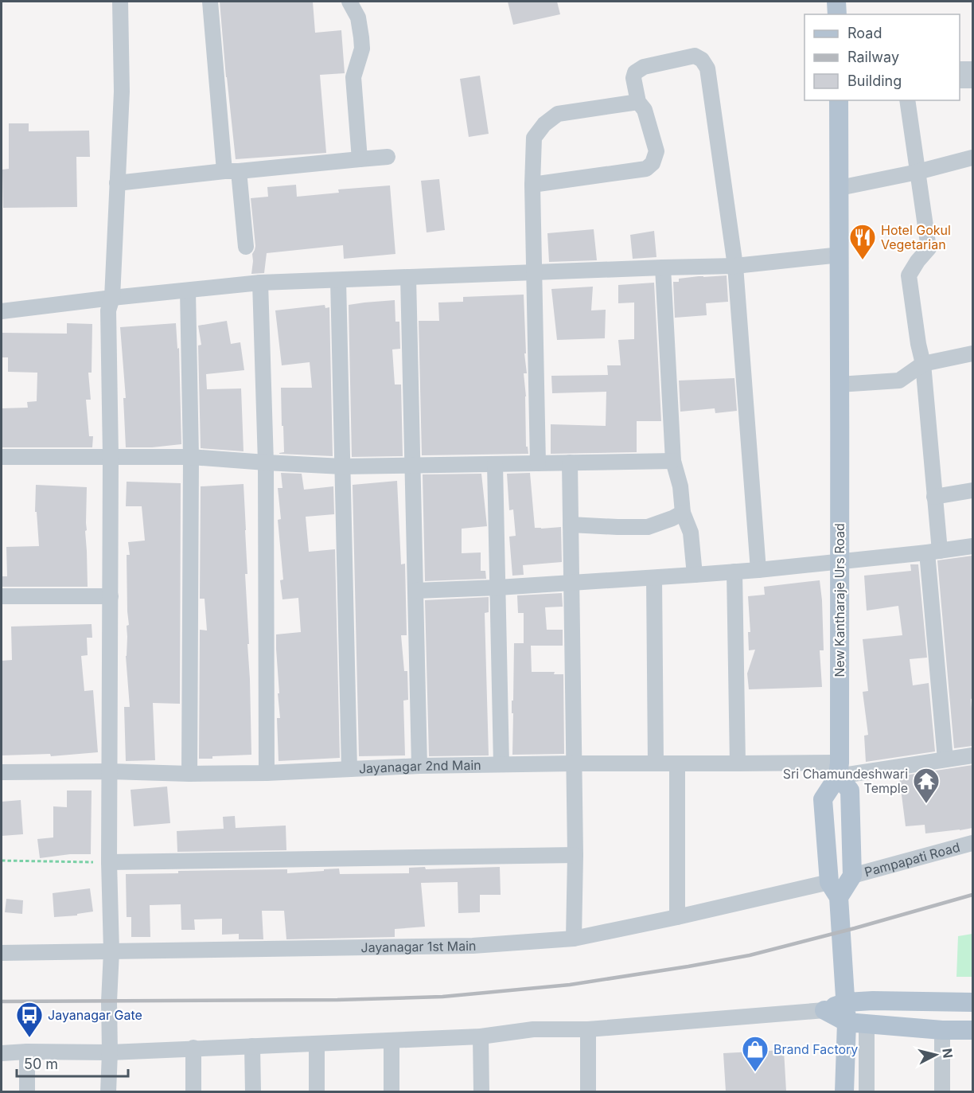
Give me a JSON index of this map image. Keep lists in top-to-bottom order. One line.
{"streets":{"main road":["New Kantharaje Urs Road"],"street":["Jayanagar 2nd Main","Pampapati Road","Jayanagar 1st Main"]},"crossings":[["New Kantharaje Urs Road","Jayanagar 2nd Main"]],"places":{"restaurant":["Hotel Gokul Vegetarian"],"temple":["Sri Chamundeshwari Temple"],"bus stop":["Jayanagar Gate"],"shop":["Brand Factory"]},"legend":["Road","Railway","Building"],"scale_bar":"50 m","north":"right"}
